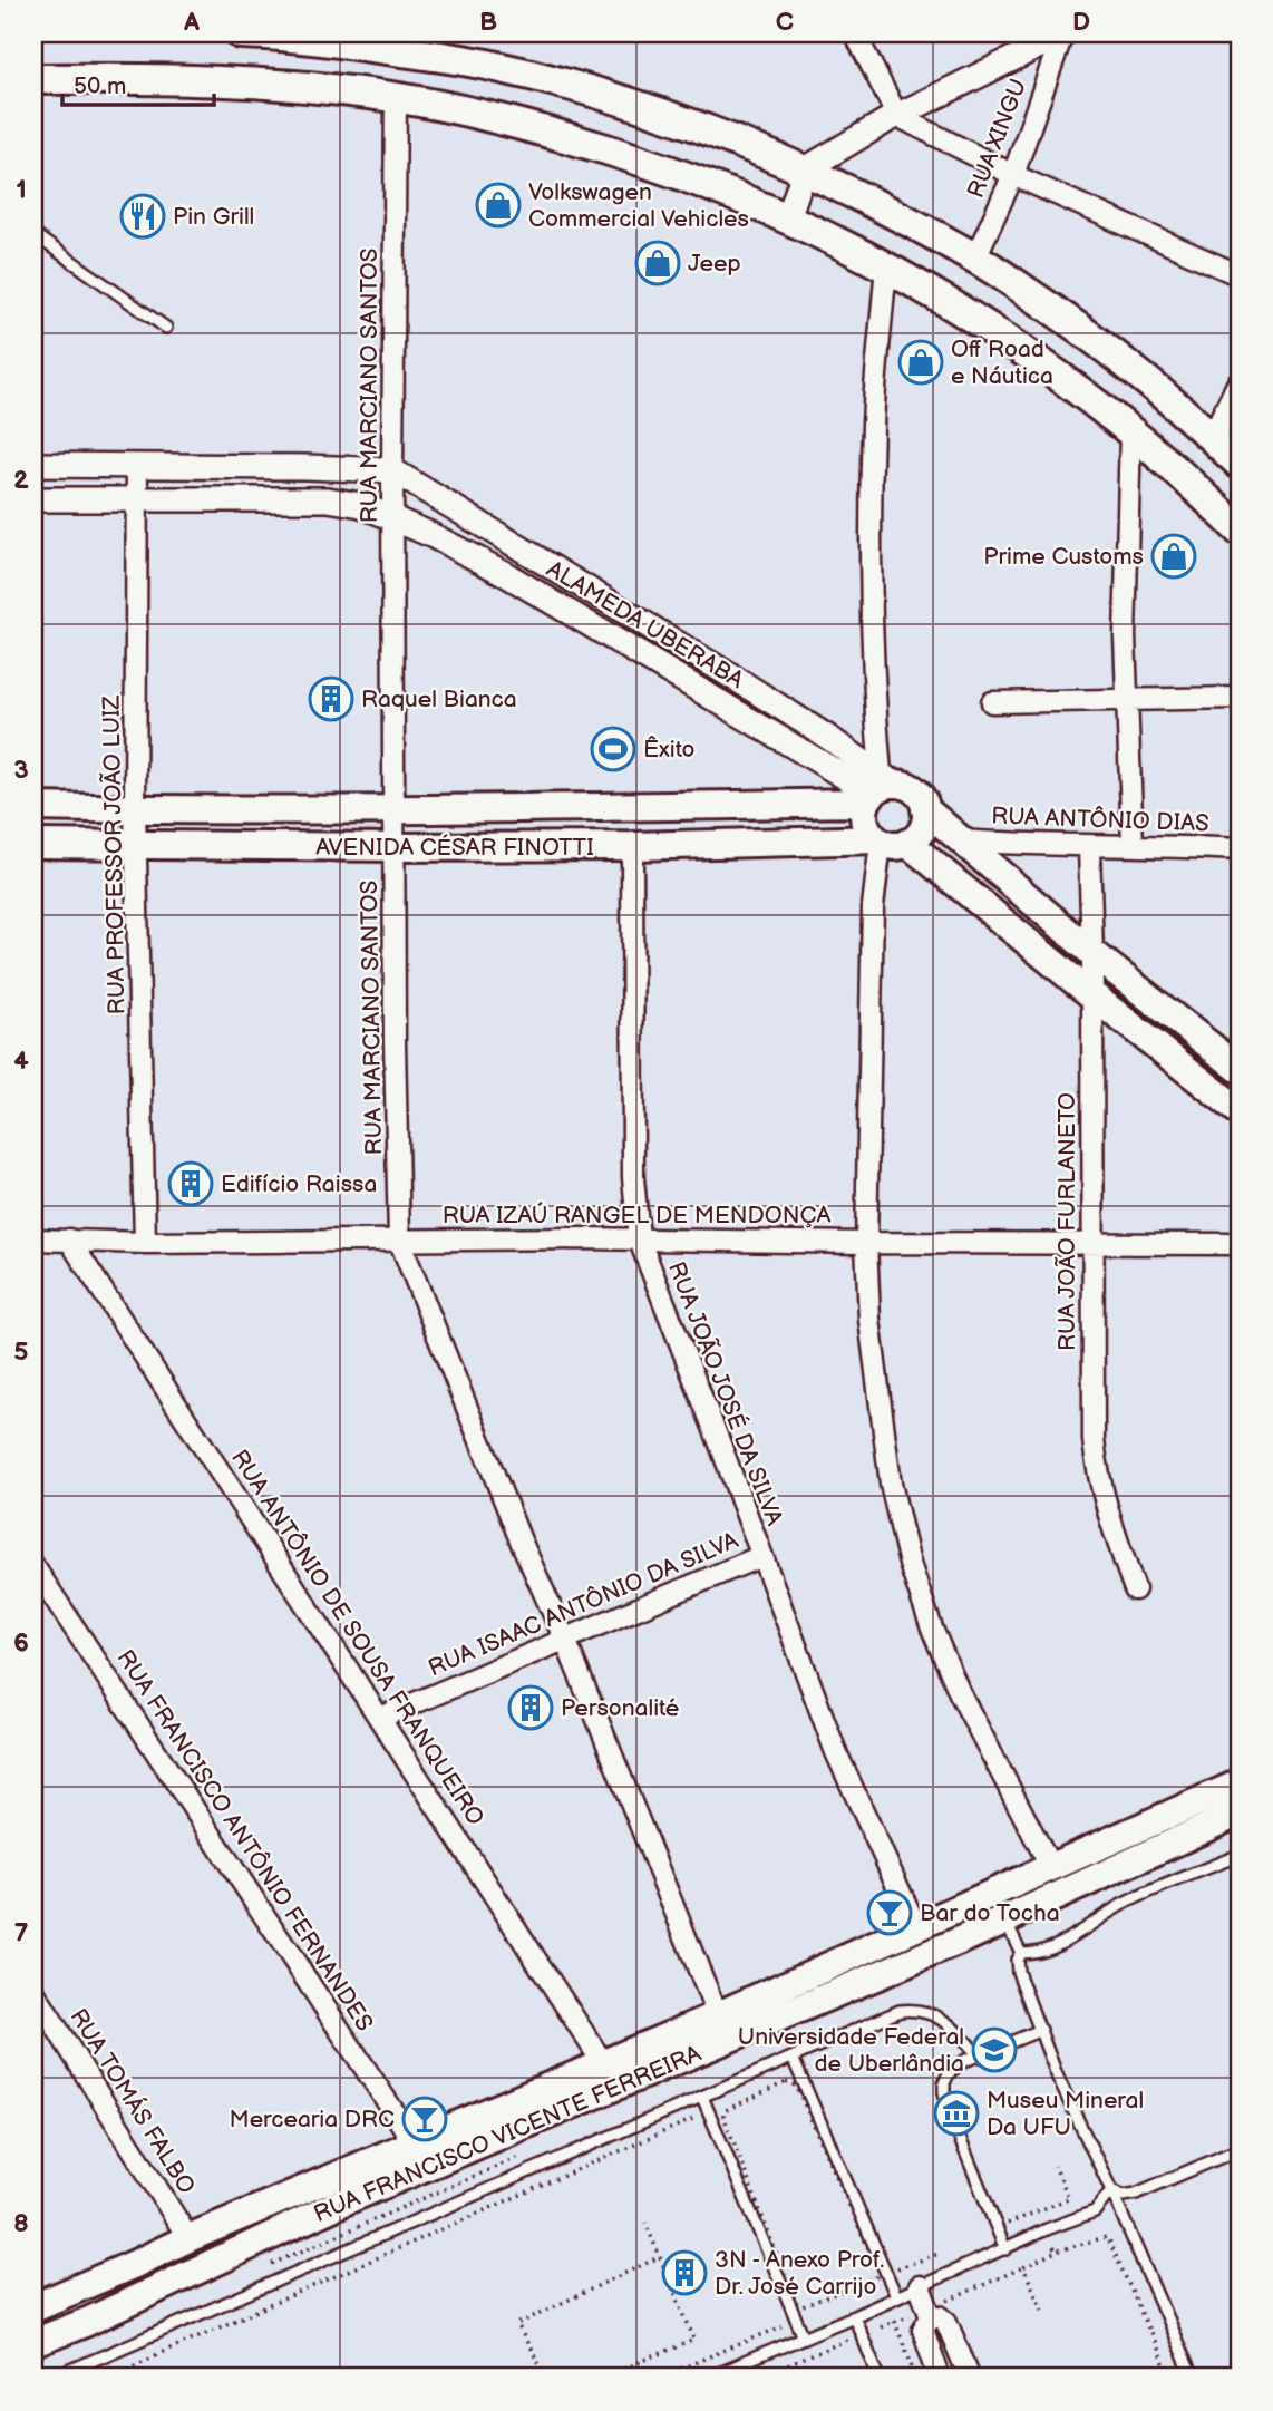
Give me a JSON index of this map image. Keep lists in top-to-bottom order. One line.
{"streets":{"main road":["ALAMEDA UBERABA","AVENIDA CÉSAR FINOTTI","RUA FRANCISCO VICENTE FERREIRA"],"street":["RUA XINGU","RUA MARCIANO SANTOS","RUA ANTÔNIO DIAS","RUA PROFESSOR JOÃO LUIZ","RUA IZAÚ RANGEL DE MENDONÇA","RUA JOÃO FURLANETO","RUA JOÃO JOSÉ DA SILVA","RUA ISAAC ANTÔNIO DA SILVA","RUA ANTÔNIO DE SOUSA FRANQUEIRO","RUA FRANCISCO ANTÔNIO FERNANDES","RUA TOMÁS FALBO"]},"crossings":[["RUA MARCIANO SANTOS","ALAMEDA UBERABA"],["RUA MARCIANO SANTOS","AVENIDA CÉSAR FINOTTI"],["RUA MARCIANO SANTOS","RUA IZAÚ RANGEL DE MENDONÇA"],["RUA MARCIANO SANTOS","RUA ISAAC ANTÔNIO DA SILVA"],["RUA MARCIANO SANTOS","RUA FRANCISCO VICENTE FERREIRA"],["ALAMEDA UBERABA","RUA ANTÔNIO DIAS"],["ALAMEDA UBERABA","AVENIDA CÉSAR FINOTTI"],["ALAMEDA UBERABA","RUA PROFESSOR JOÃO LUIZ"],["ALAMEDA UBERABA","RUA JOÃO FURLANETO"],["RUA ANTÔNIO DIAS","RUA JOÃO FURLANETO"],["AVENIDA CÉSAR FINOTTI","RUA PROFESSOR JOÃO LUIZ"],["AVENIDA CÉSAR FINOTTI","RUA JOÃO JOSÉ DA SILVA"],["RUA PROFESSOR JOÃO LUIZ","RUA IZAÚ RANGEL DE MENDONÇA"],["RUA IZAÚ RANGEL DE MENDONÇA","RUA JOÃO FURLANETO"],["RUA IZAÚ RANGEL DE MENDONÇA","RUA JOÃO JOSÉ DA SILVA"],["RUA IZAÚ RANGEL DE MENDONÇA","RUA ANTÔNIO DE SOUSA FRANQUEIRO"],["RUA JOÃO JOSÉ DA SILVA","RUA ISAAC ANTÔNIO DA SILVA"],["RUA JOÃO JOSÉ DA SILVA","RUA FRANCISCO VICENTE FERREIRA"],["RUA ISAAC ANTÔNIO DA SILVA","RUA ANTÔNIO DE SOUSA FRANQUEIRO"],["RUA ANTÔNIO DE SOUSA FRANQUEIRO","RUA FRANCISCO VICENTE FERREIRA"],["RUA FRANCISCO ANTÔNIO FERNANDES","RUA FRANCISCO VICENTE FERREIRA"],["RUA TOMÁS FALBO","RUA FRANCISCO VICENTE FERREIRA"]],"places":{"shop":["Volkswagen Commercial Vehicles","Jeep","Off Road e Náutica","Prime Customs"],"restaurant":["Pin Grill"],"building":["Raquel Bianca","Edifício Raissa","Personalité","3N - Anexo Prof. Dr. José Carrijo"],"sports":["Êxito"],"bar":["Bar do Tocha","Mercearia DRC"],"school or university":["Universidade Federal de Uberlândia"],"museum":["Museu Mineral Da UFU"]},"scale_bar":"50 m","grid":{"columns":["A","B","C","D"],"rows":["1","2","3","4","5","6","7","8"]}}
